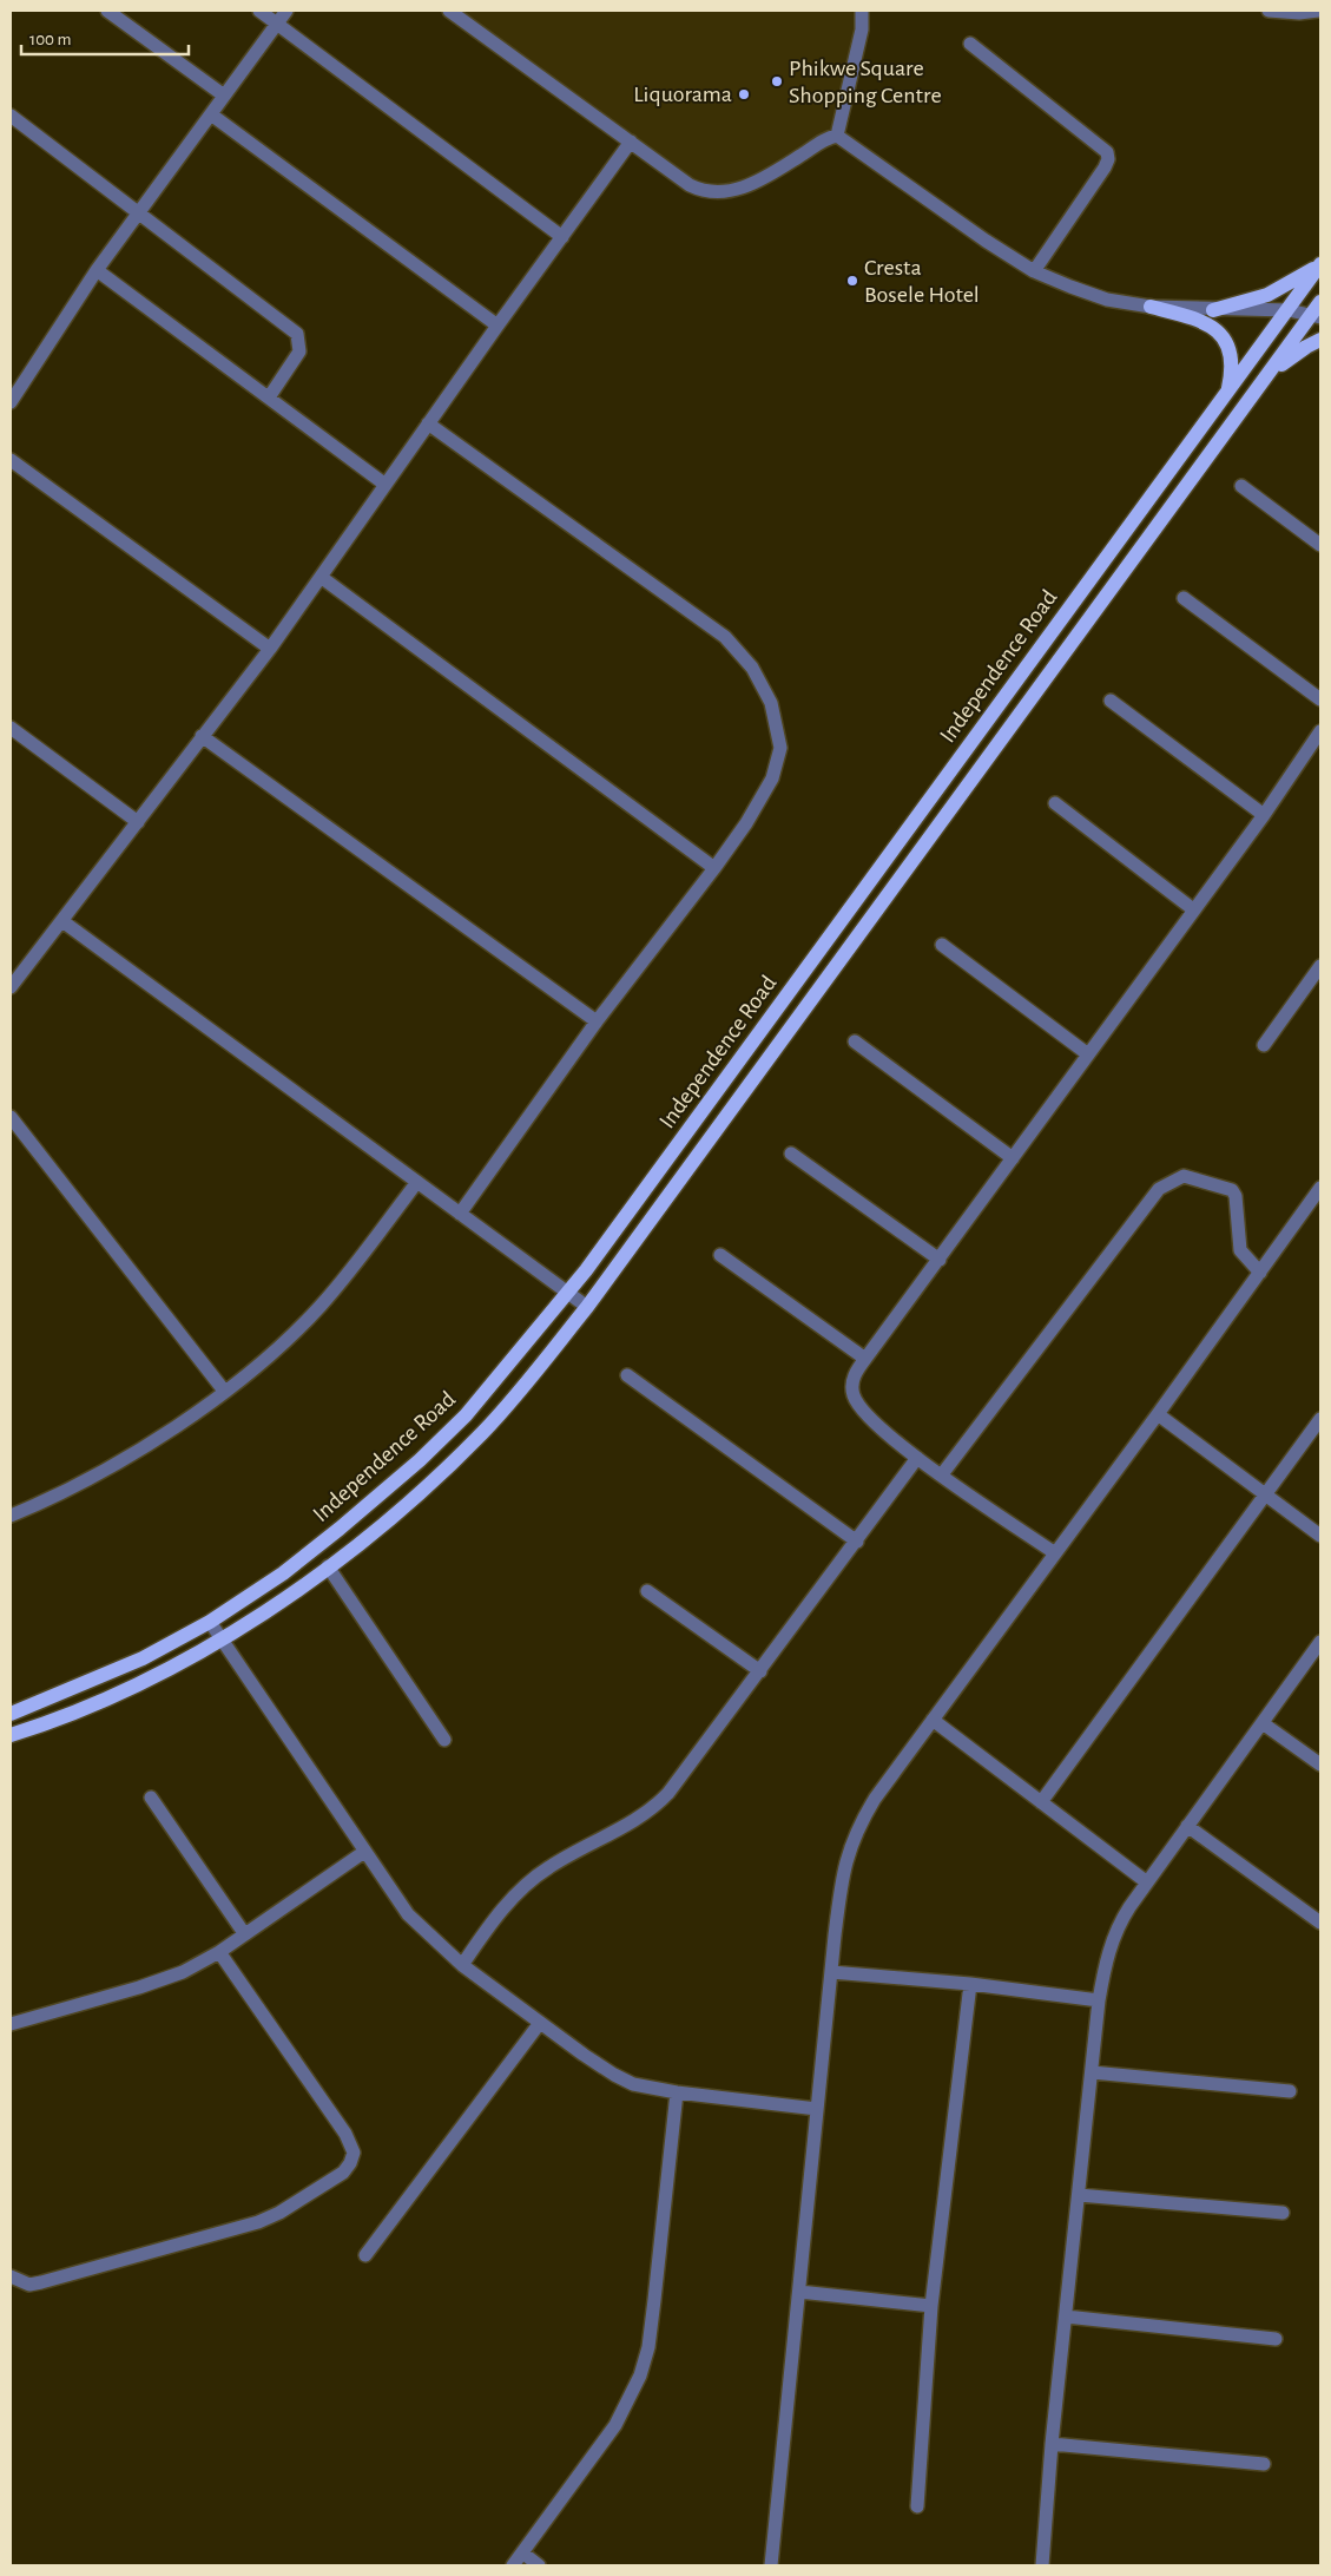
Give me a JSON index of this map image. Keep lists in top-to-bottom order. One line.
{"streets":{"main road":["Independence Road"]},"places":["Phikwe Square Shopping Centre","Liquorama","Cresta Bosele Hotel"],"scale_bar":"100 m"}
